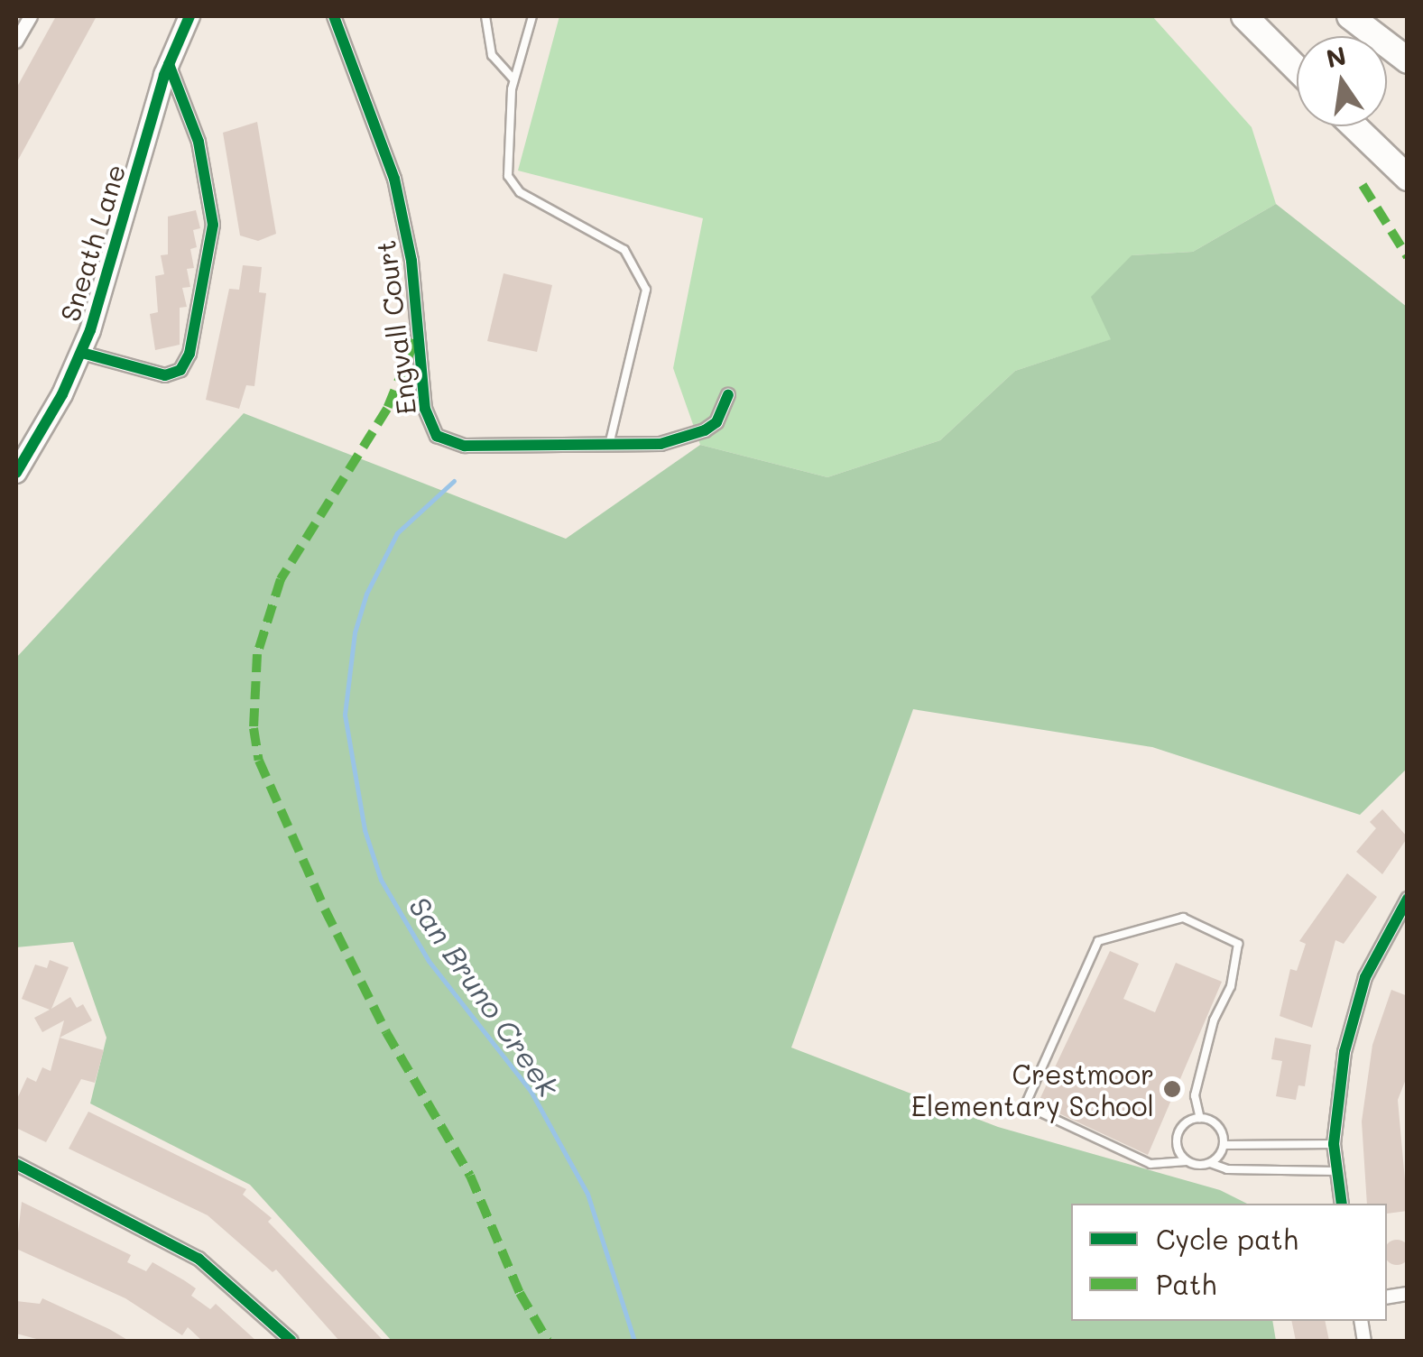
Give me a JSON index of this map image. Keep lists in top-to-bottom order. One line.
{"streets":{"main road":["Sneath Lane"],"street":["Engvall Court"]},"water":["San Bruno Creek"],"places":["Crestmoor Elementary School"],"legend":["Cycle path","Path"],"north":"top"}
